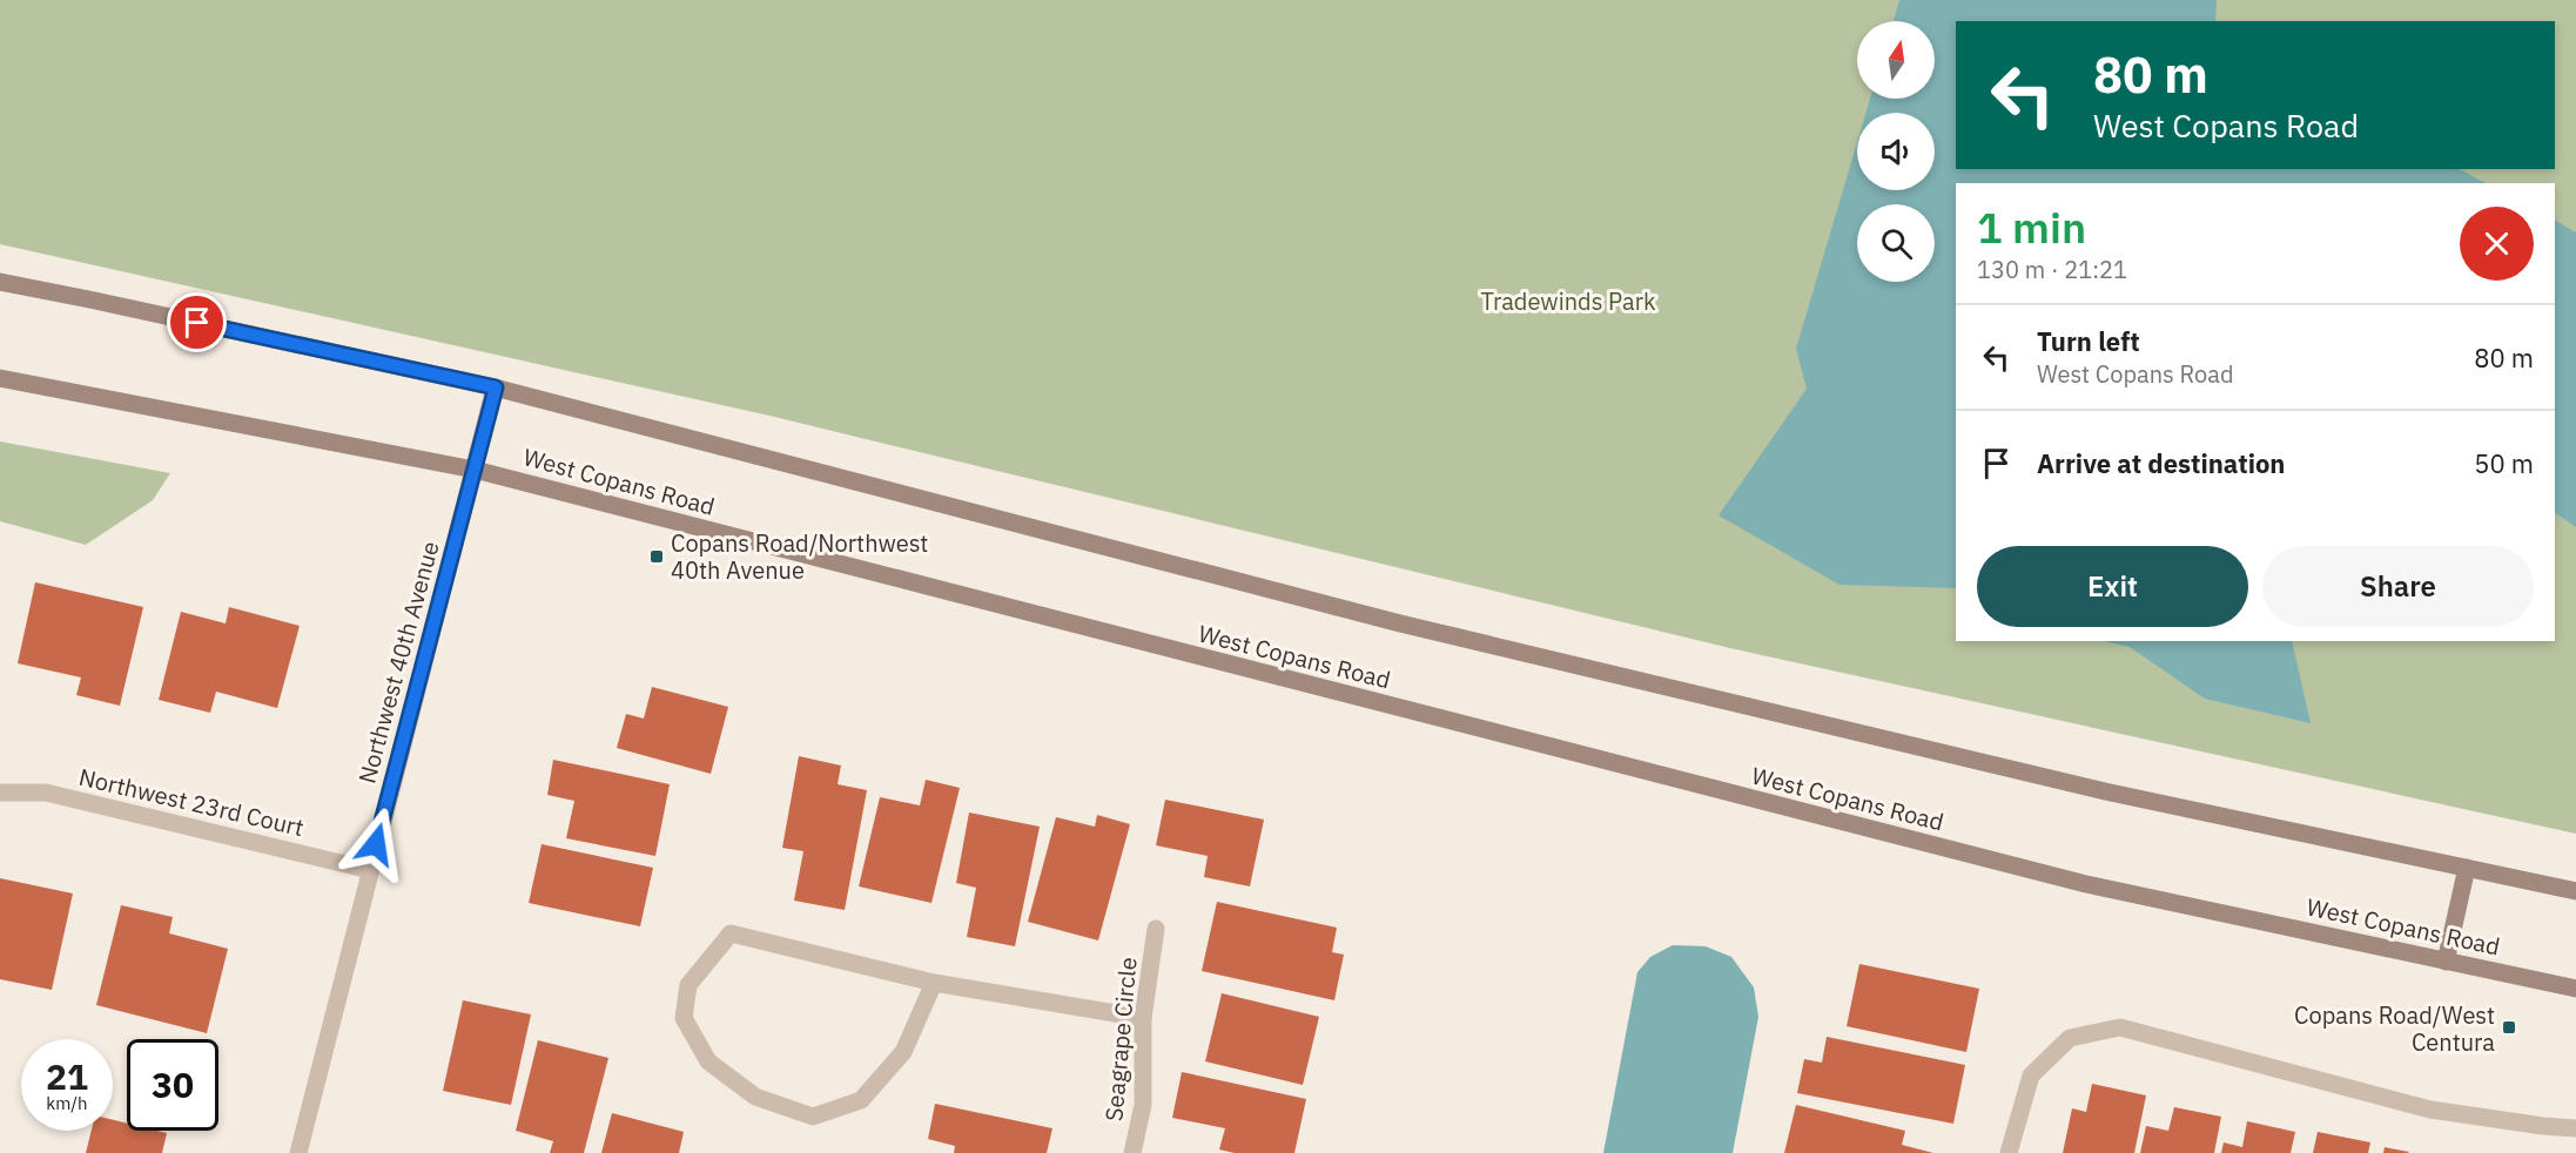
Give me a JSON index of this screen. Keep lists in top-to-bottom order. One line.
{"streets":{"main road":["West Copans Road"],"street":["Northwest 40th Avenue","Northwest 23rd Court","Seagrape Circle"]},"crossings":[["West Copans Road","Northwest 40th Avenue"],["Northwest 40th Avenue","Northwest 23rd Court"]],"parks":["Tradewinds Park"],"places":{"transit":["Copans Road/Northwest 40th Avenue","Copans Road/West Centura"]},"north":"top","page":{"turn":["80 m","West Copans Road"],"heading":["1 min","130 m · 21:21"],"list":[{"name":"Turn left","note":"West Copans Road","value":"80 m"},{"name":"Arrive at destination","value":"50 m"}],"buttons":["Exit","Share"],"speed":"21 km/h","limit":"30"}}
